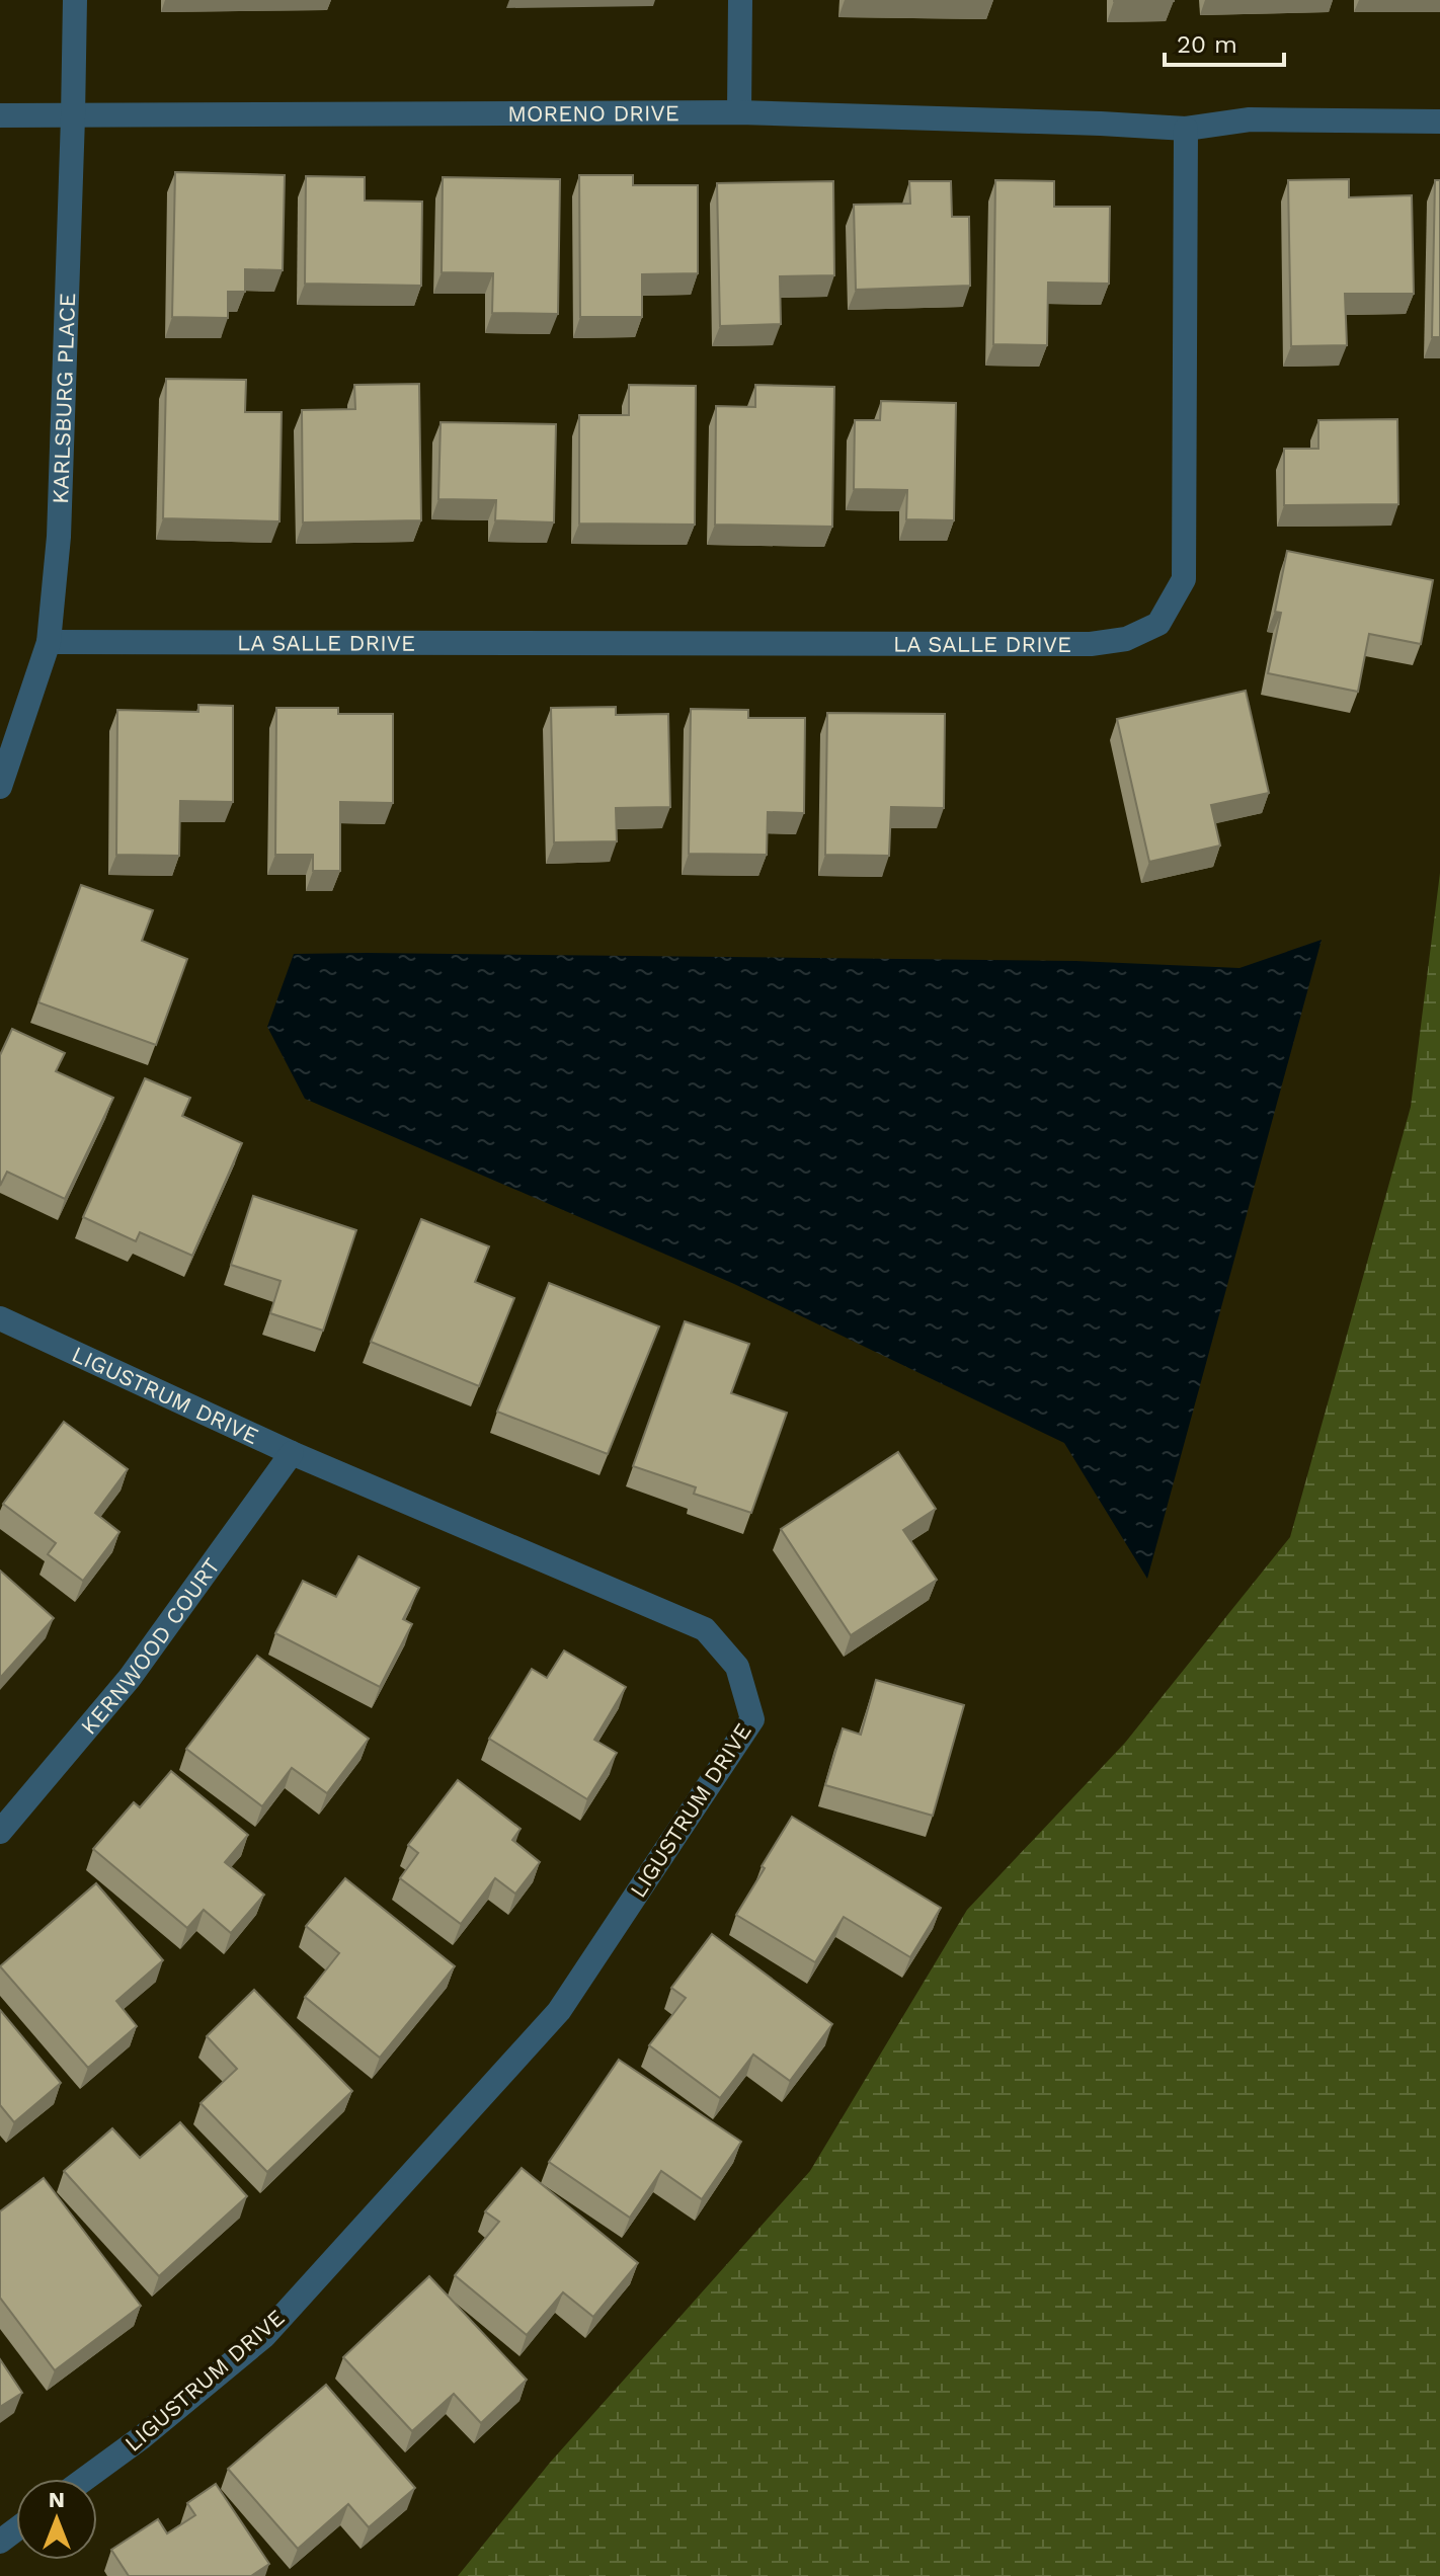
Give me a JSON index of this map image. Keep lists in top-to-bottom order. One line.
{"streets":{"street":["MORENO DRIVE","KARLSBURG PLACE","LA SALLE DRIVE","LIGUSTRUM DRIVE","KERNWOOD COURT"]},"crossings":[["MORENO DRIVE","KARLSBURG PLACE"],["MORENO DRIVE","LA SALLE DRIVE"],["KARLSBURG PLACE","LA SALLE DRIVE"],["LIGUSTRUM DRIVE","KERNWOOD COURT"]],"scale_bar":"20 m","north":"top"}
